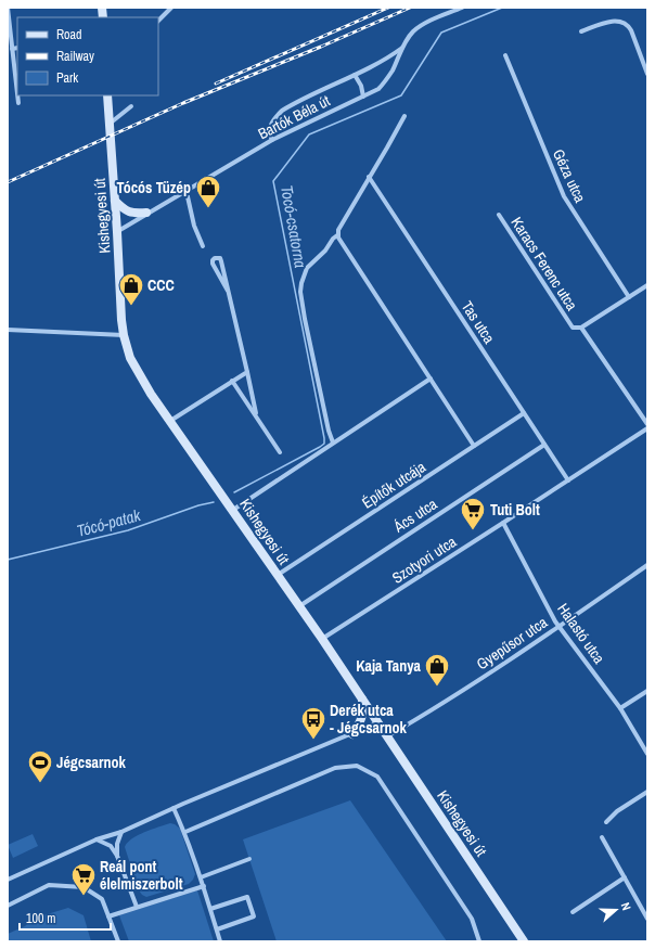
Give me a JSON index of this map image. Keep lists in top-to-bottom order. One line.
{"streets":{"street":["Bartók Béla út","Géza utca","Kishegyesi út","Karacs Ferenc utca","Tas utca","Építők utcája","Ács utca","Szotyori utca","Halastó utca","Gyepűsor utca"]},"crossings":[["Bartók Béla út","Kishegyesi út"],["Kishegyesi út","Építők utcája"],["Kishegyesi út","Ács utca"],["Kishegyesi út","Szotyori utca"],["Kishegyesi út","Gyepűsor utca"],["Tas utca","Építők utcája"],["Tas utca","Ács utca"],["Tas utca","Szotyori utca"],["Szotyori utca","Halastó utca"],["Halastó utca","Gyepűsor utca"]],"water":["Tocó-csatorna","Tócó-patak"],"places":{"shop":["Tócós Tüzép","CCC","Kaja Tanya"],"supermarket":["Tuti Bolt","Reál pont élelmiszerbolt"],"bus stop":["Derék utca - Jégcsarnok"],"sports":["Jégcsarnok"]},"legend":["Road","Railway","Park"],"scale_bar":"100 m","north":"right"}
